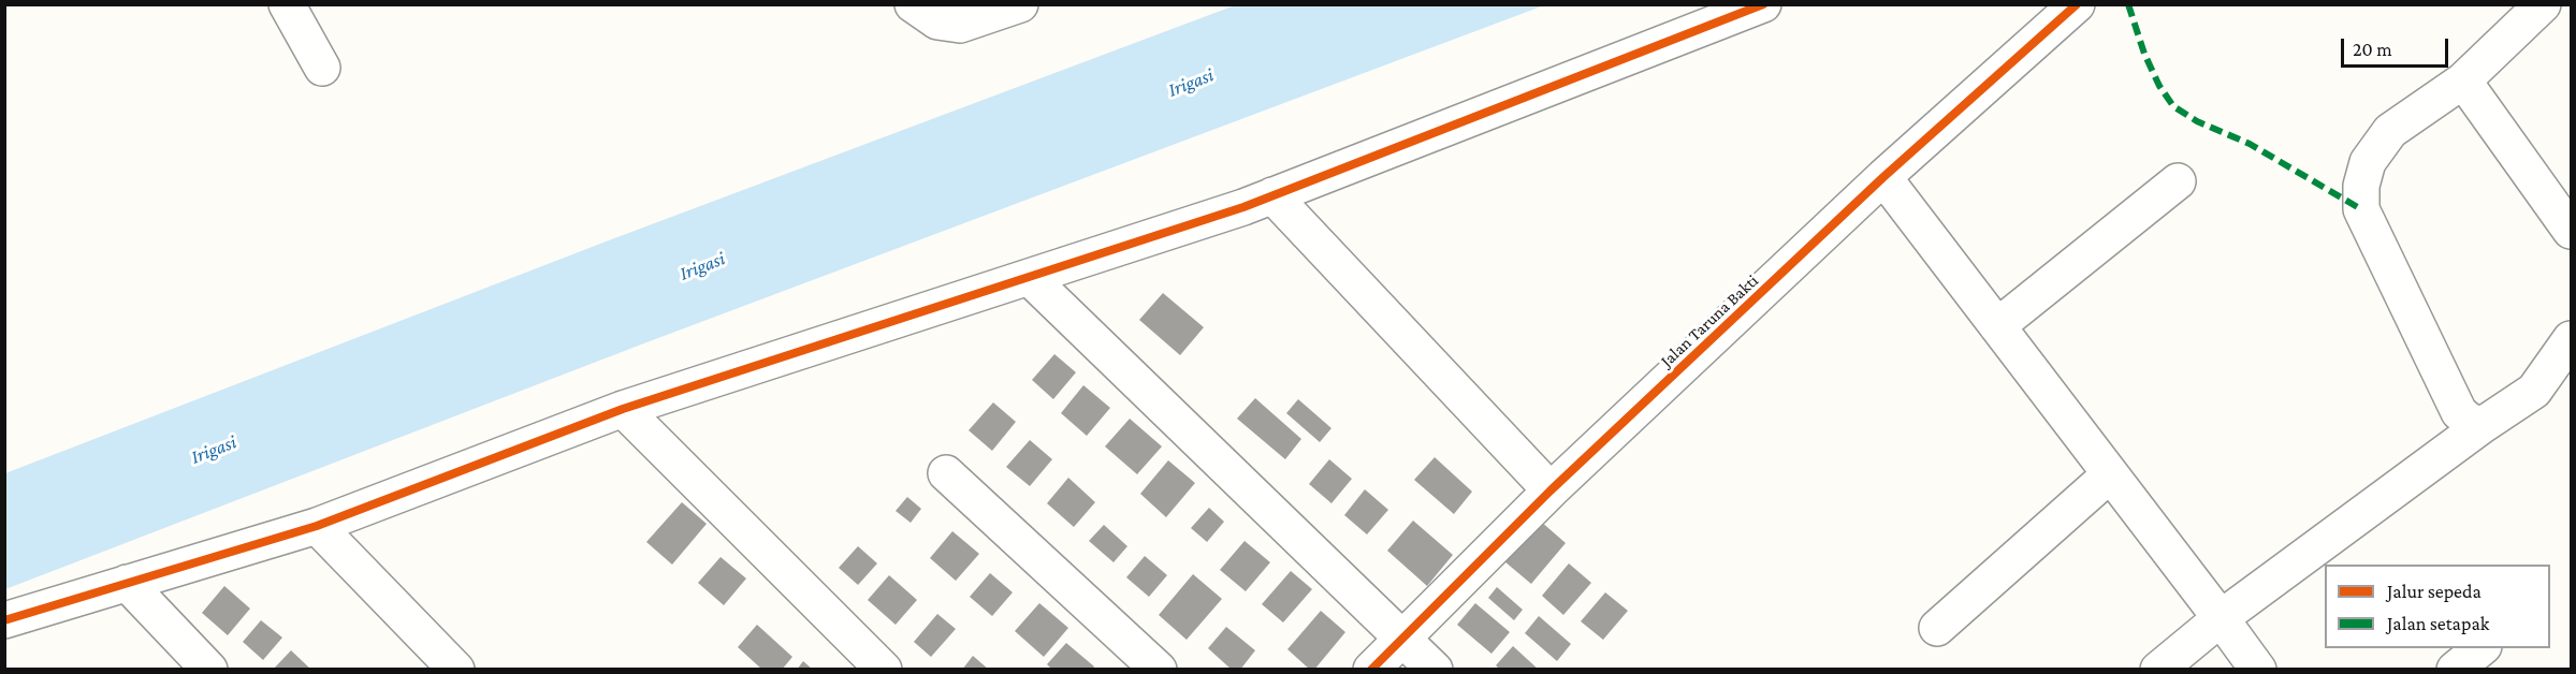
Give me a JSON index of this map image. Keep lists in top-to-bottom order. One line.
{"streets":{"street":["Jalan Taruna Bakti"]},"water":["Irigasi"],"legend":["Jalur sepeda","Jalan setapak"],"scale_bar":"20 m"}
